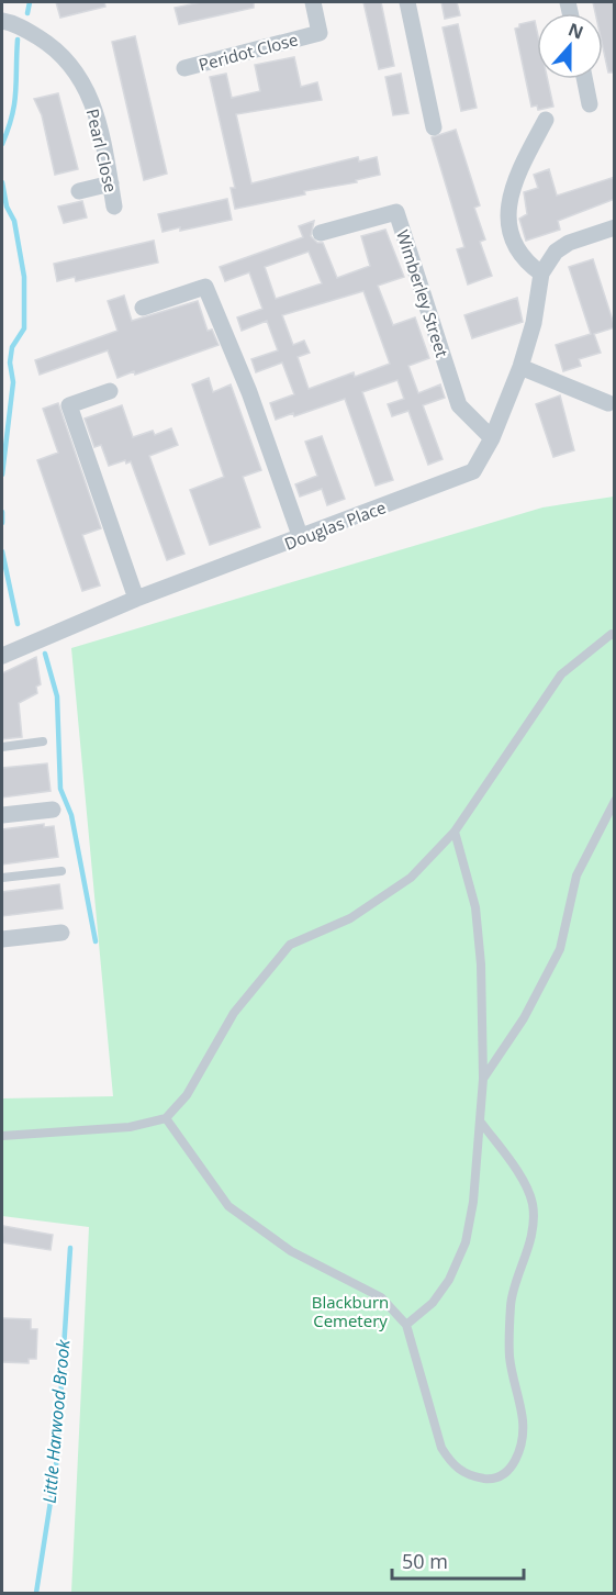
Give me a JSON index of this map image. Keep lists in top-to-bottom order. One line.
{"streets":{"street":["Peridot Close","Pearl Close","Wimberley Street","Douglas Place"]},"crossings":[["Wimberley Street","Douglas Place"]],"water":["Little Harwood Brook"],"parks":["Blackburn Cemetery"],"scale_bar":"50 m","north":"top"}
